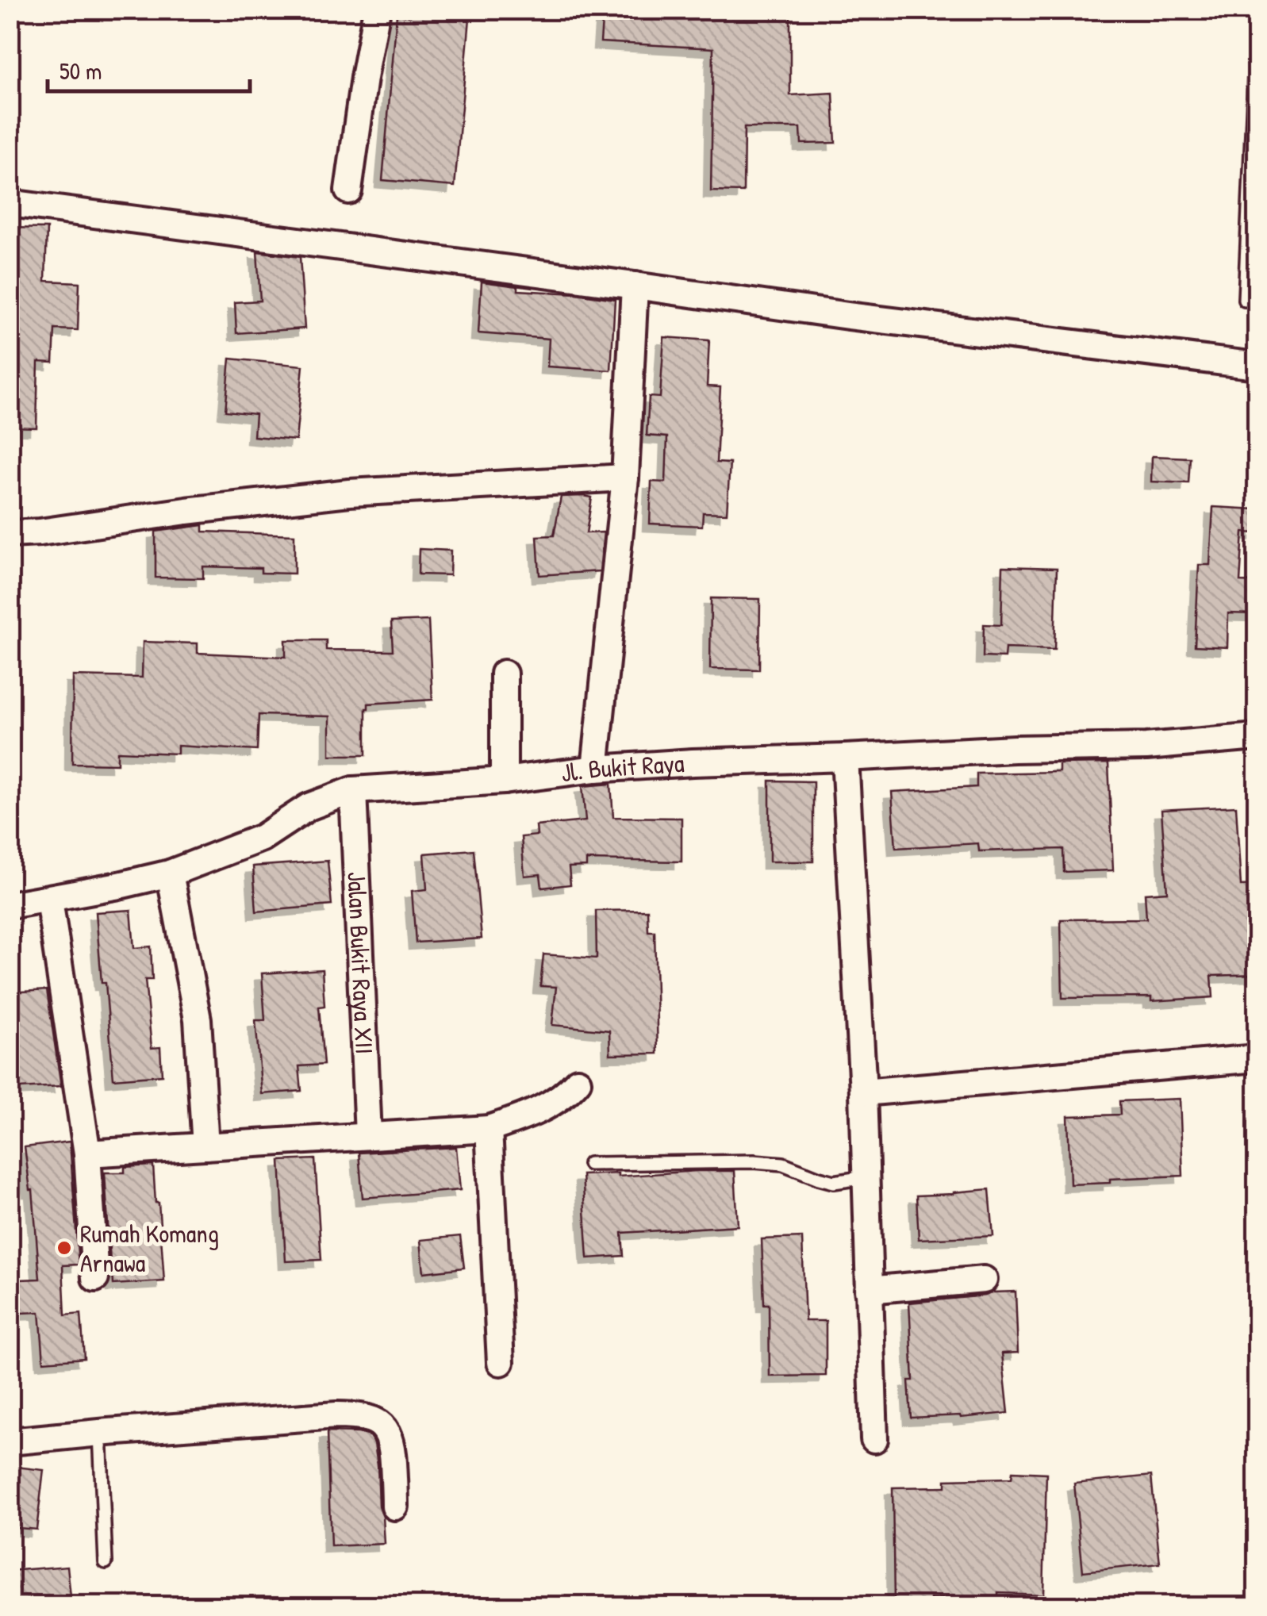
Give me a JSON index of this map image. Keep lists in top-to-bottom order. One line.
{"streets":{"street":["Jl. Bukit Raya","Jalan Bukit Raya XII"]},"crossings":[["Jl. Bukit Raya","Jalan Bukit Raya XII"]],"places":["Rumah Komang Arnawa"],"scale_bar":"50 m"}
